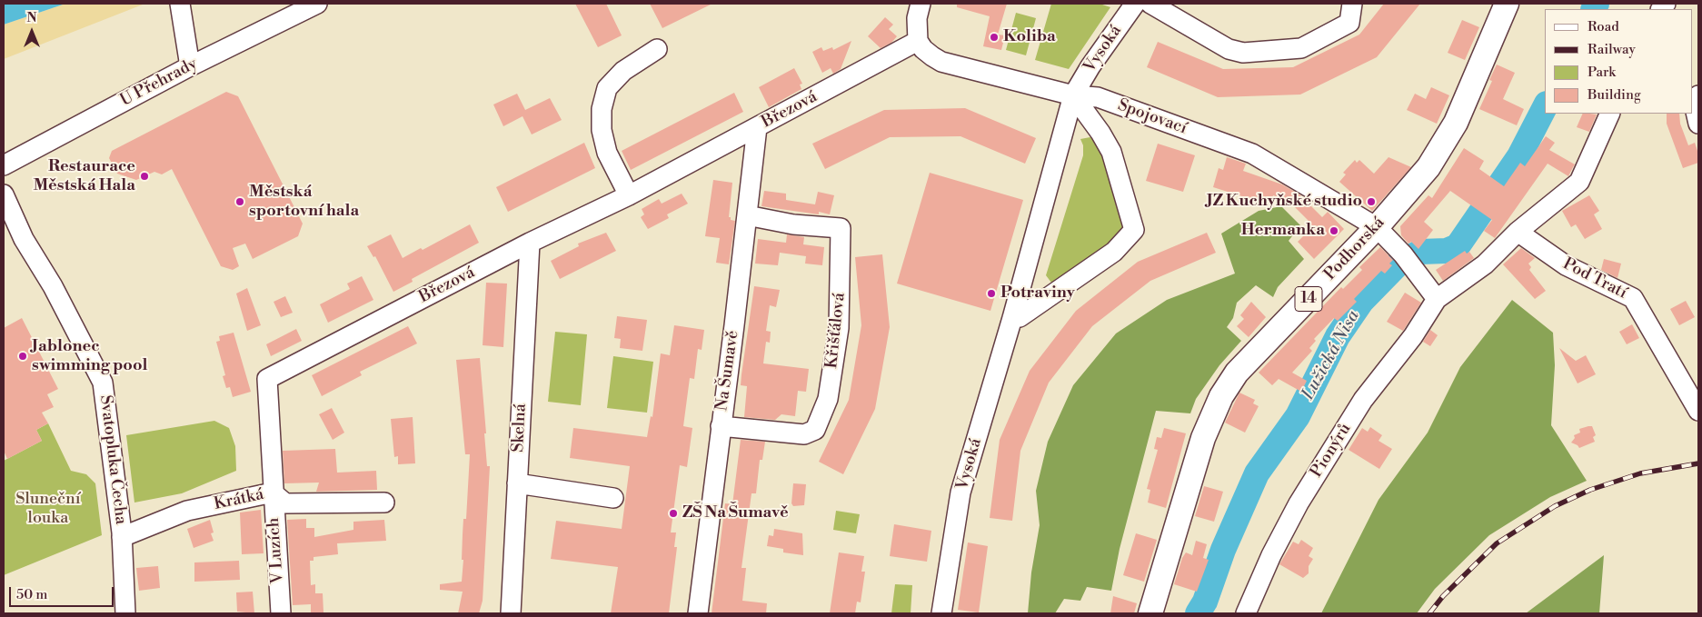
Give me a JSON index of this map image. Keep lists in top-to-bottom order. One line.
{"streets":{"main road":["Podhorská","14"],"street":["Vysoká","U Přehrady","Březová","Spojovací","Pod Tratí","Křišťálová","Na Šumavě","Skelná","Pionýrů","Svatopluka Čecha","Krátká","V Luzích"]},"crossings":[["Vysoká","Spojovací"],["Březová","Spojovací"],["Březová","Na Šumavě"],["Březová","Skelná"],["Březová","V Luzích"],["Spojovací","Podhorská"],["Pod Tratí","Pionýrů"],["Křišťálová","Na Šumavě"],["Svatopluka Čecha","Krátká"],["Krátká","V Luzích"]],"water":["Lužická Nisa"],"parks":["Sluneční louka"],"places":["Koliba","Restaurace Městská Hala","Městská sportovní hala","JZ Kuchyňské studio","Hermanka","Potraviny","Jablonec swimming pool","ZŠ Na Šumavě"],"legend":["Road","Railway","Park","Building"],"scale_bar":"50 m","north":"top"}
